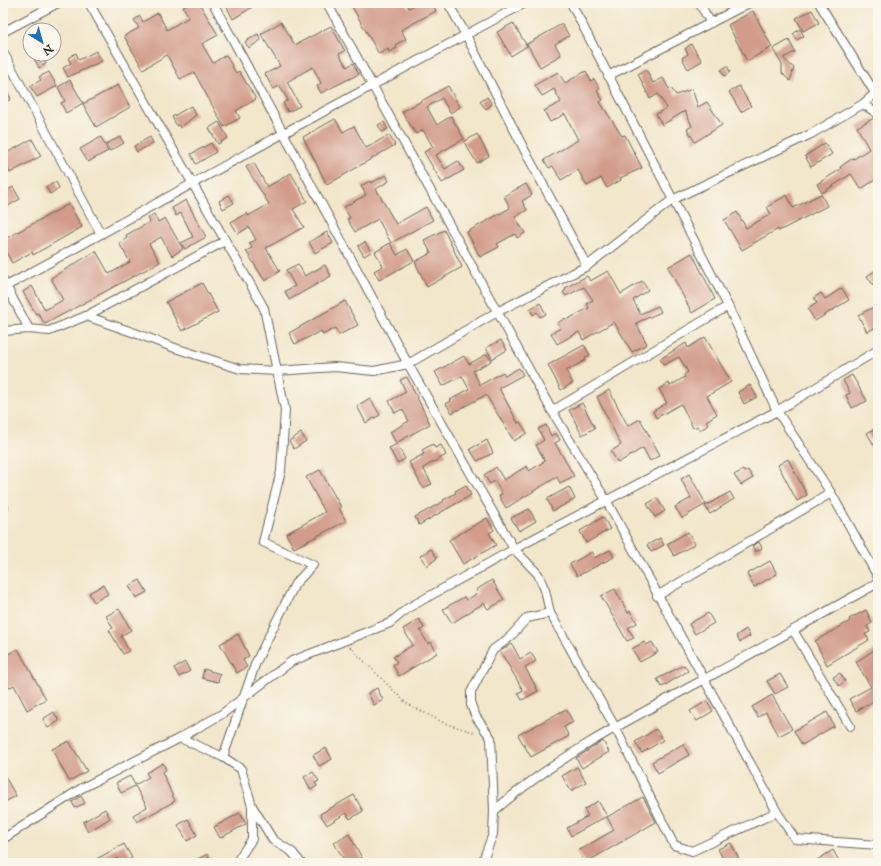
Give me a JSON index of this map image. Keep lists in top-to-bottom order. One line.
{"north":"bottom right"}
